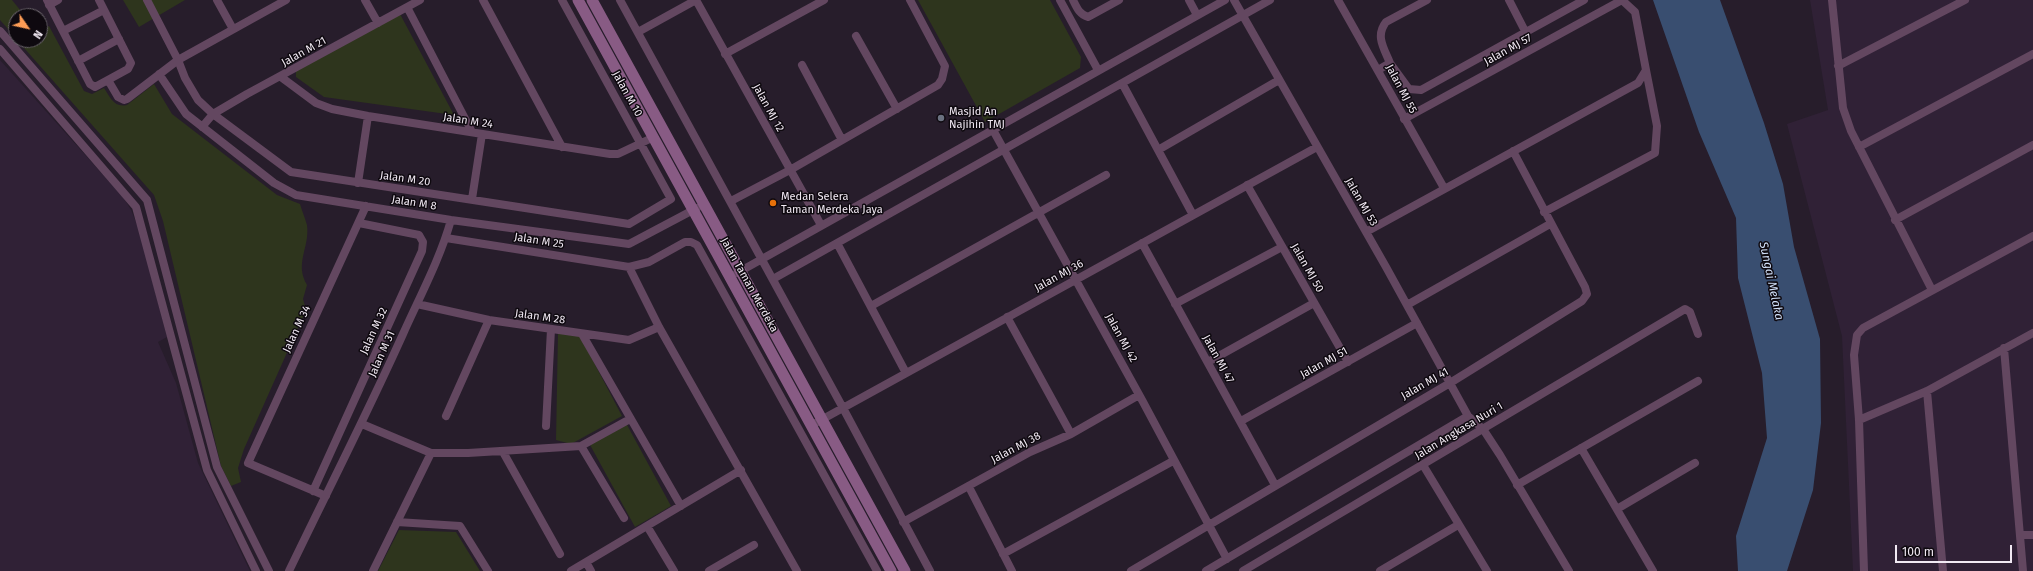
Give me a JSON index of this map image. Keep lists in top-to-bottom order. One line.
{"streets":{"main road":["Jalan Taman Merdeka"],"street":["Jalan MJ 57","Jalan M 21","Jalan MJ 55","Jalan M 10","Jalan MJ 12","Jalan M 24","Jalan M 20","Jalan MJ 53","Jalan M 8","Jalan M 25","Jalan MJ 50","Jalan MJ 36","Jalan M 28","Jalan M 34","Jalan M 32","Jalan MJ 42","Jalan M 31","Jalan MJ 47","Jalan MJ 51","Jalan MJ 41","Jalan Angkasa Nuri 1","Jalan MJ 38"]},"crossings":[["Jalan MJ 57","Jalan MJ 55"],["Jalan M 21","Jalan M 24"],["Jalan M 21","Jalan M 20"],["Jalan M 21","Jalan M 8"],["Jalan M 10","Jalan M 24"],["Jalan M 10","Jalan M 20"],["Jalan MJ 53","Jalan MJ 36"],["Jalan MJ 53","Jalan MJ 51"],["Jalan MJ 53","Jalan MJ 41"],["Jalan M 8","Jalan Taman Merdeka"],["Jalan M 8","Jalan M 34"],["Jalan M 8","Jalan M 31"],["Jalan M 25","Jalan M 31"],["Jalan MJ 50","Jalan MJ 36"],["Jalan MJ 50","Jalan MJ 51"],["Jalan MJ 36","Jalan Taman Merdeka"],["Jalan MJ 36","Jalan MJ 42"],["Jalan MJ 36","Jalan MJ 47"],["Jalan M 28","Jalan M 31"],["Jalan M 34","Jalan M 32"],["Jalan MJ 42","Jalan MJ 41"],["Jalan MJ 42","Jalan MJ 38"],["Jalan MJ 47","Jalan MJ 51"],["Jalan MJ 47","Jalan MJ 41"]],"water":["Sungai Melaka"],"places":["Masjid An Najihin TMJ","Medan Selera Taman Merdeka Jaya"],"scale_bar":"100 m","north":"bottom right"}
